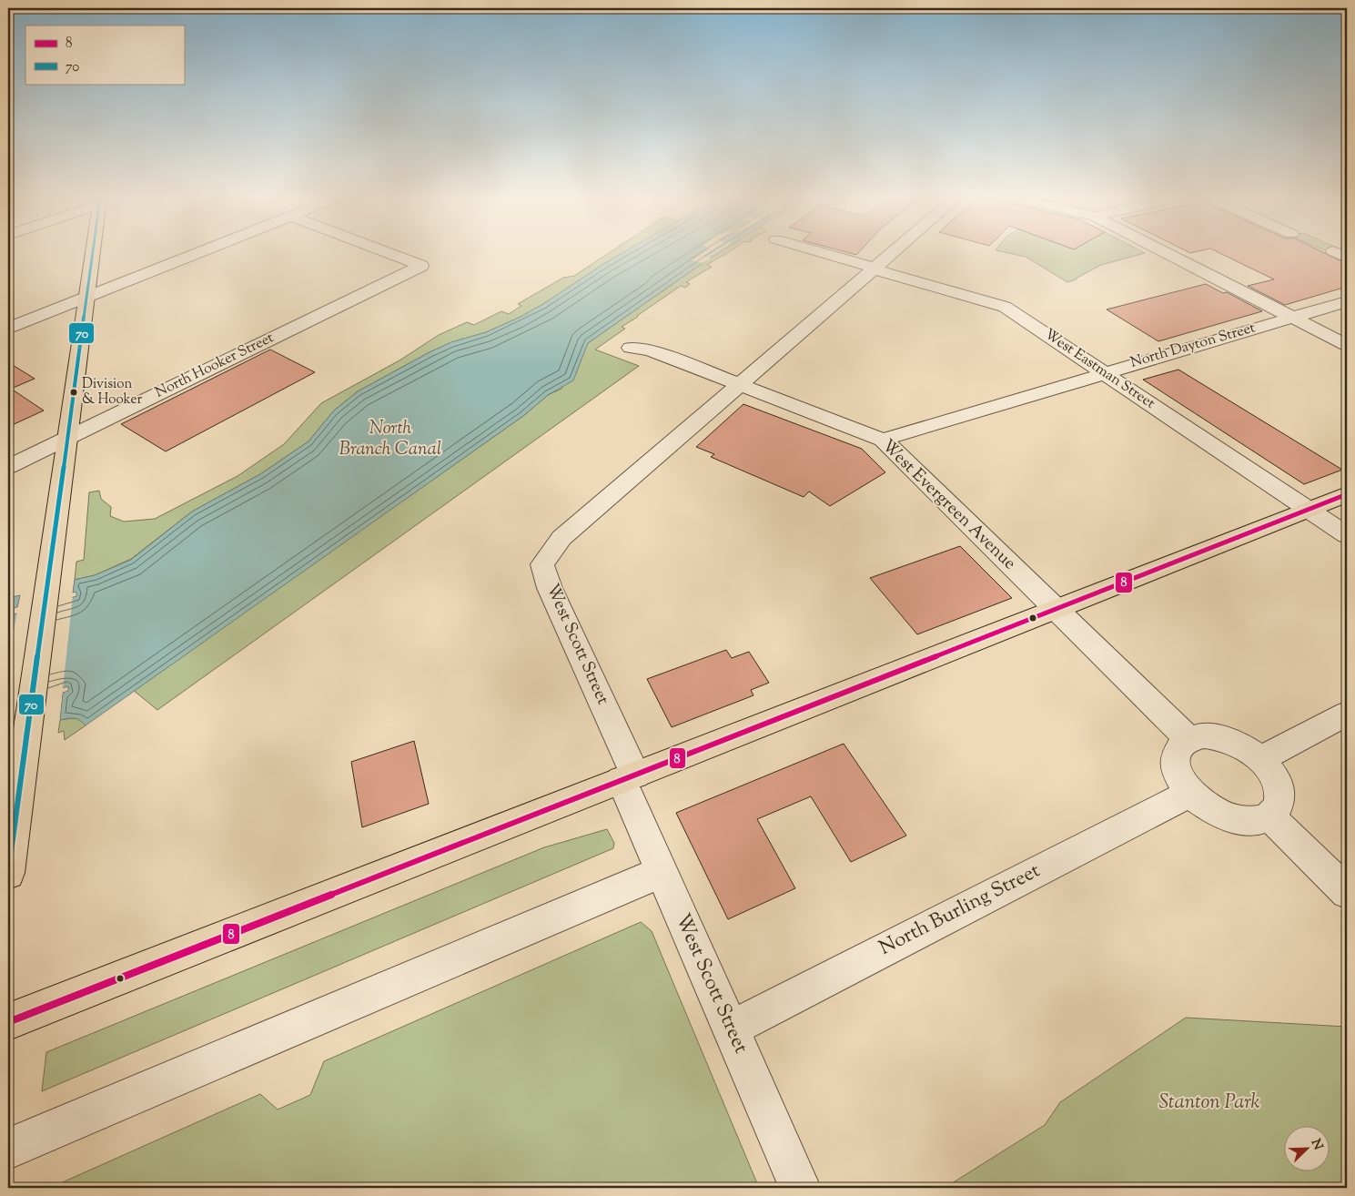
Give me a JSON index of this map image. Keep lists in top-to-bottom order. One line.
{"streets":{"street":["North Dayton Street","North Hooker Street","West Eastman Street","West Evergreen Avenue","West Scott Street","North Burling Street"]},"crossings":[["North Dayton Street","West Eastman Street"],["North Dayton Street","West Evergreen Avenue"],["West Evergreen Avenue","West Scott Street"],["West Evergreen Avenue","North Burling Street"],["West Scott Street","North Burling Street"]],"water":["North Branch Canal"],"parks":["Stanton Park"],"places":["Division & Hooker"],"lines":["transit line 70","transit line 8"],"legend":["8","70"],"north":"top right"}
